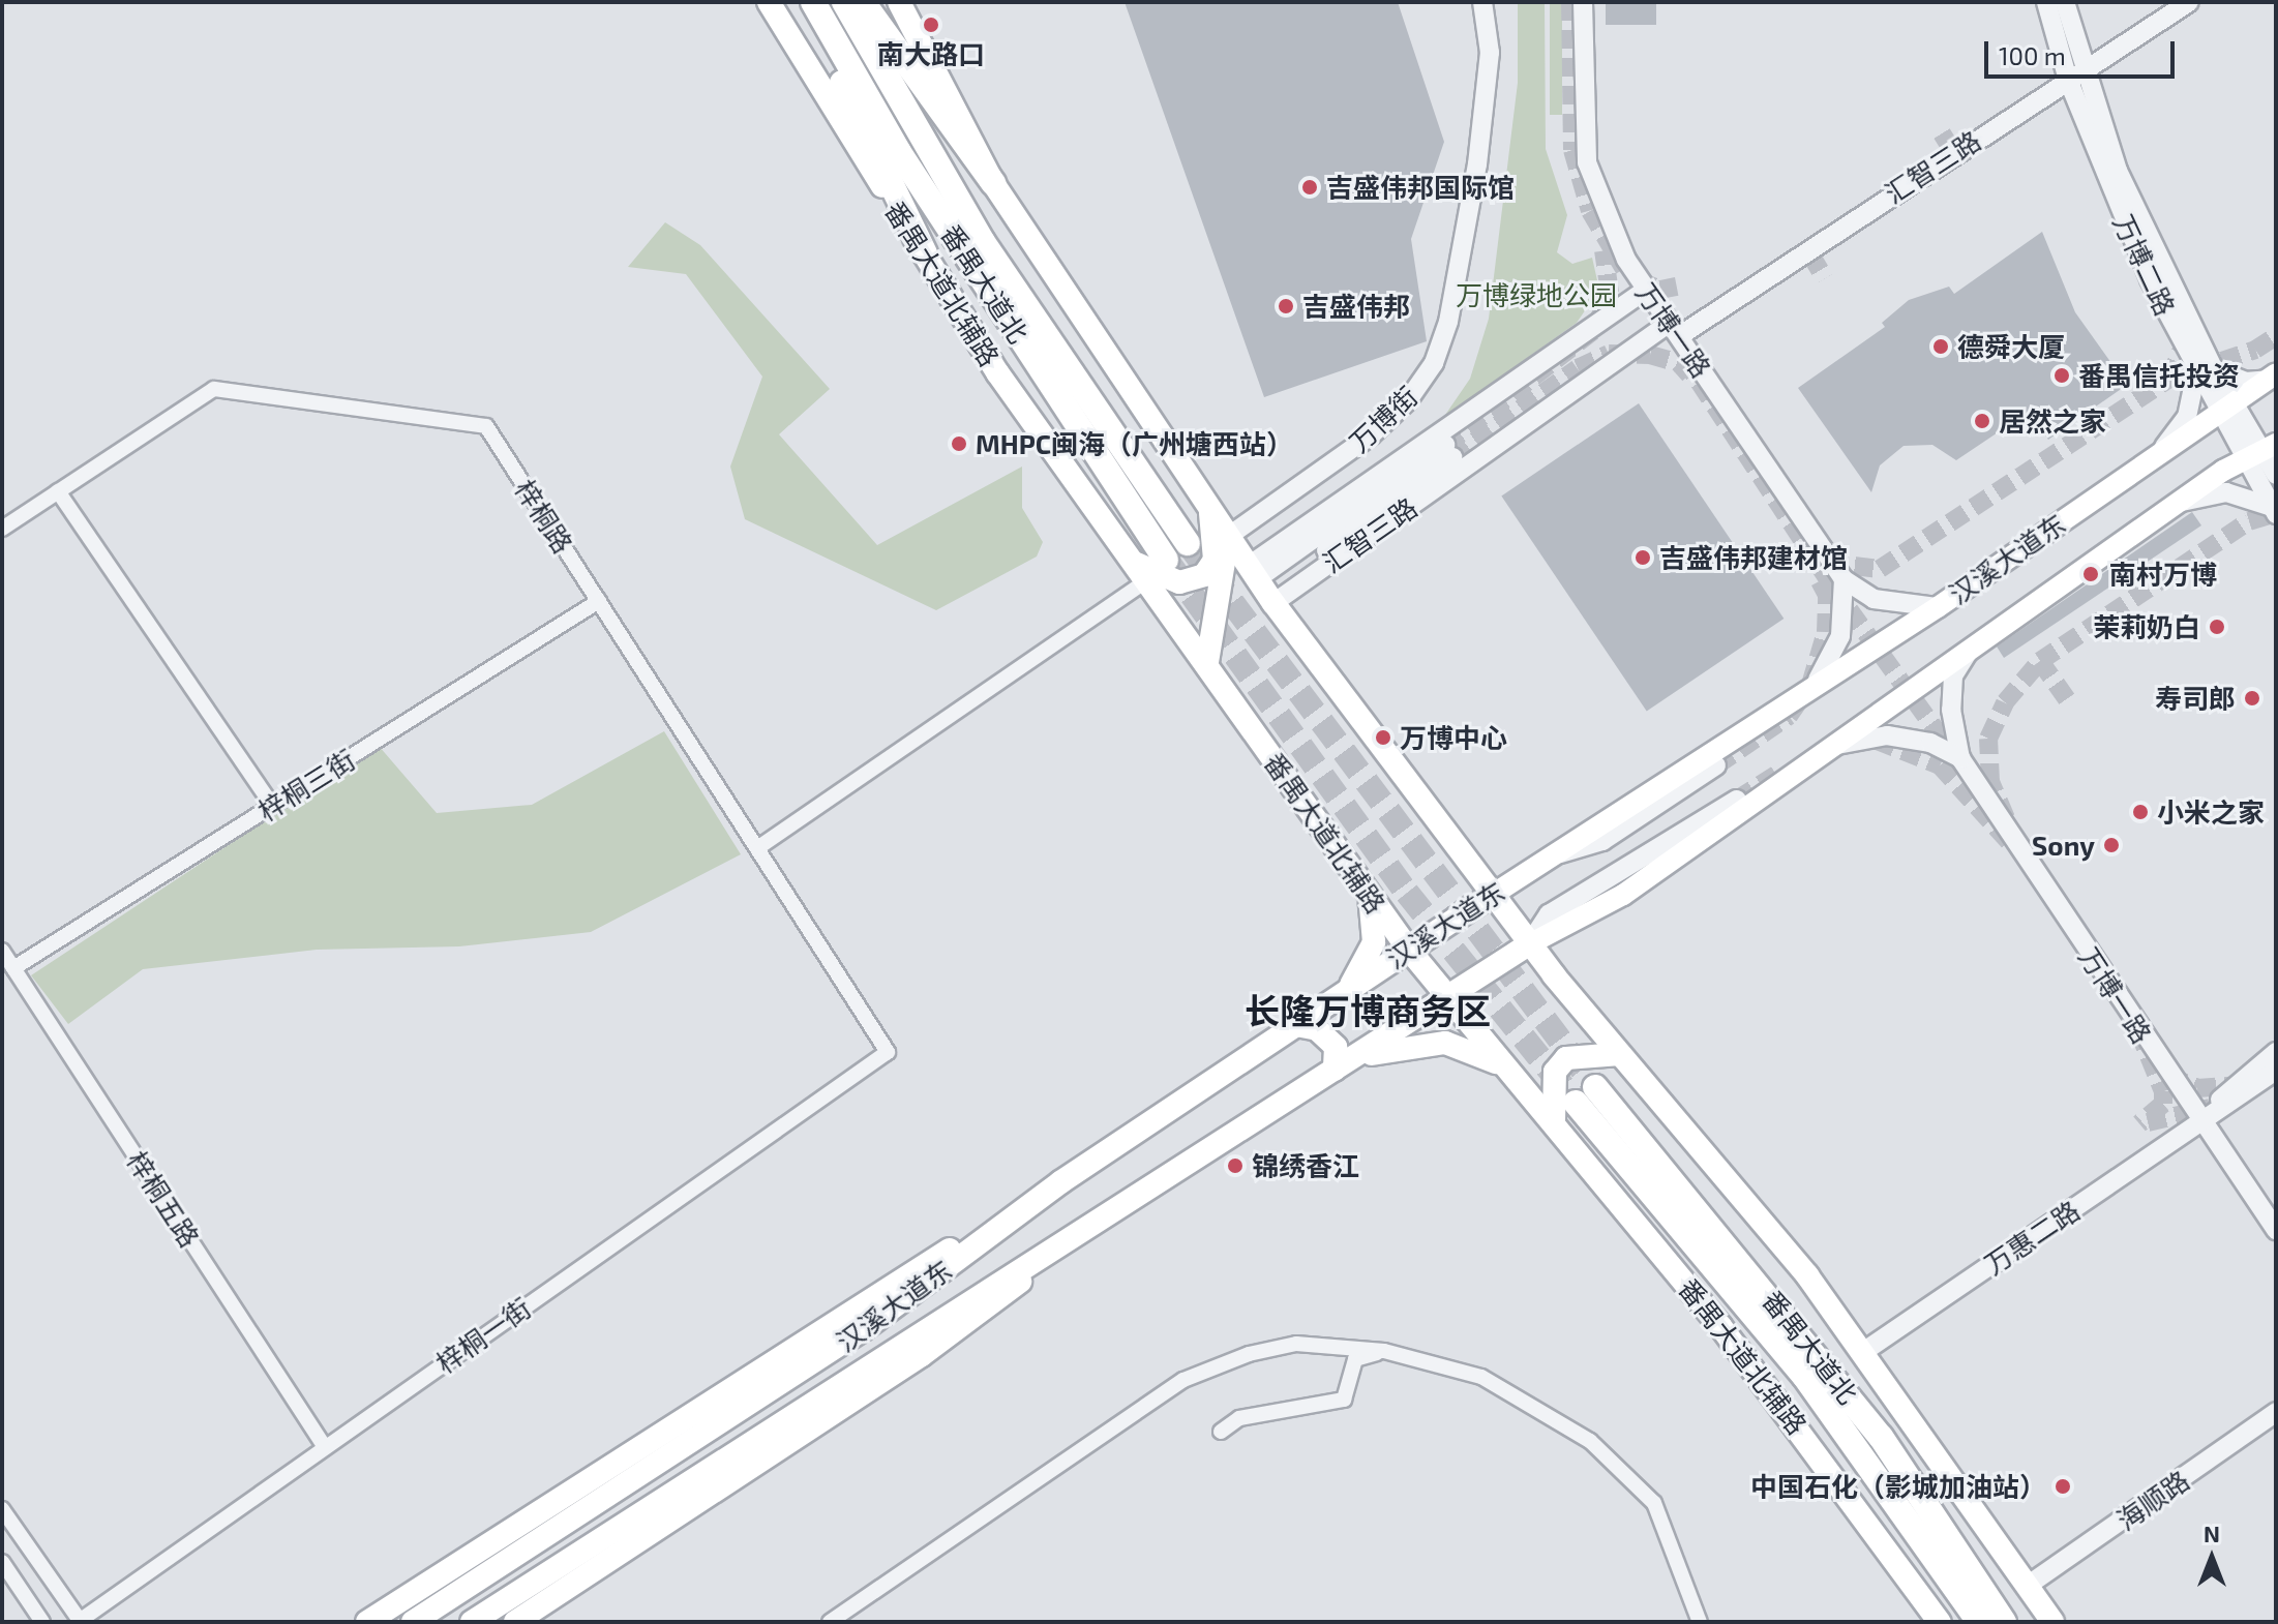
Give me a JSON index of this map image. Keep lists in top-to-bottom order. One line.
{"streets":{"highway":["番禺大道北"],"main road":["番禺大道北辅路","汉溪大道东"],"street":["汇智三路","万博二路","万博一路","万博街","梓桐路","梓桐三街","梓桐五路","万惠二路","梓桐一街","海顺路"]},"crossings":[["汇智三路","万博二路"],["汇智三路","万博一路"],["万博二路","汉溪大道东"],["番禺大道北辅路","汉溪大道东"],["万博一路","万惠二路"],["梓桐路","梓桐三街"],["梓桐路","梓桐一街"],["梓桐三街","梓桐五路"],["梓桐五路","梓桐一街"]],"districts":["长隆万博商务区"],"parks":["万博绿地公园"],"places":["南大路口","吉盛伟邦国际馆","吉盛伟邦","德舜大厦","番禺信托投资","居然之家","MHPC闽海（广州塘西站）","吉盛伟邦建材馆","南村万博","茉莉奶白","寿司郎","万博中心","小米之家","Sony","锦绣香江","中国石化（影城加油站）"],"scale_bar":"100 m","north":"top"}
